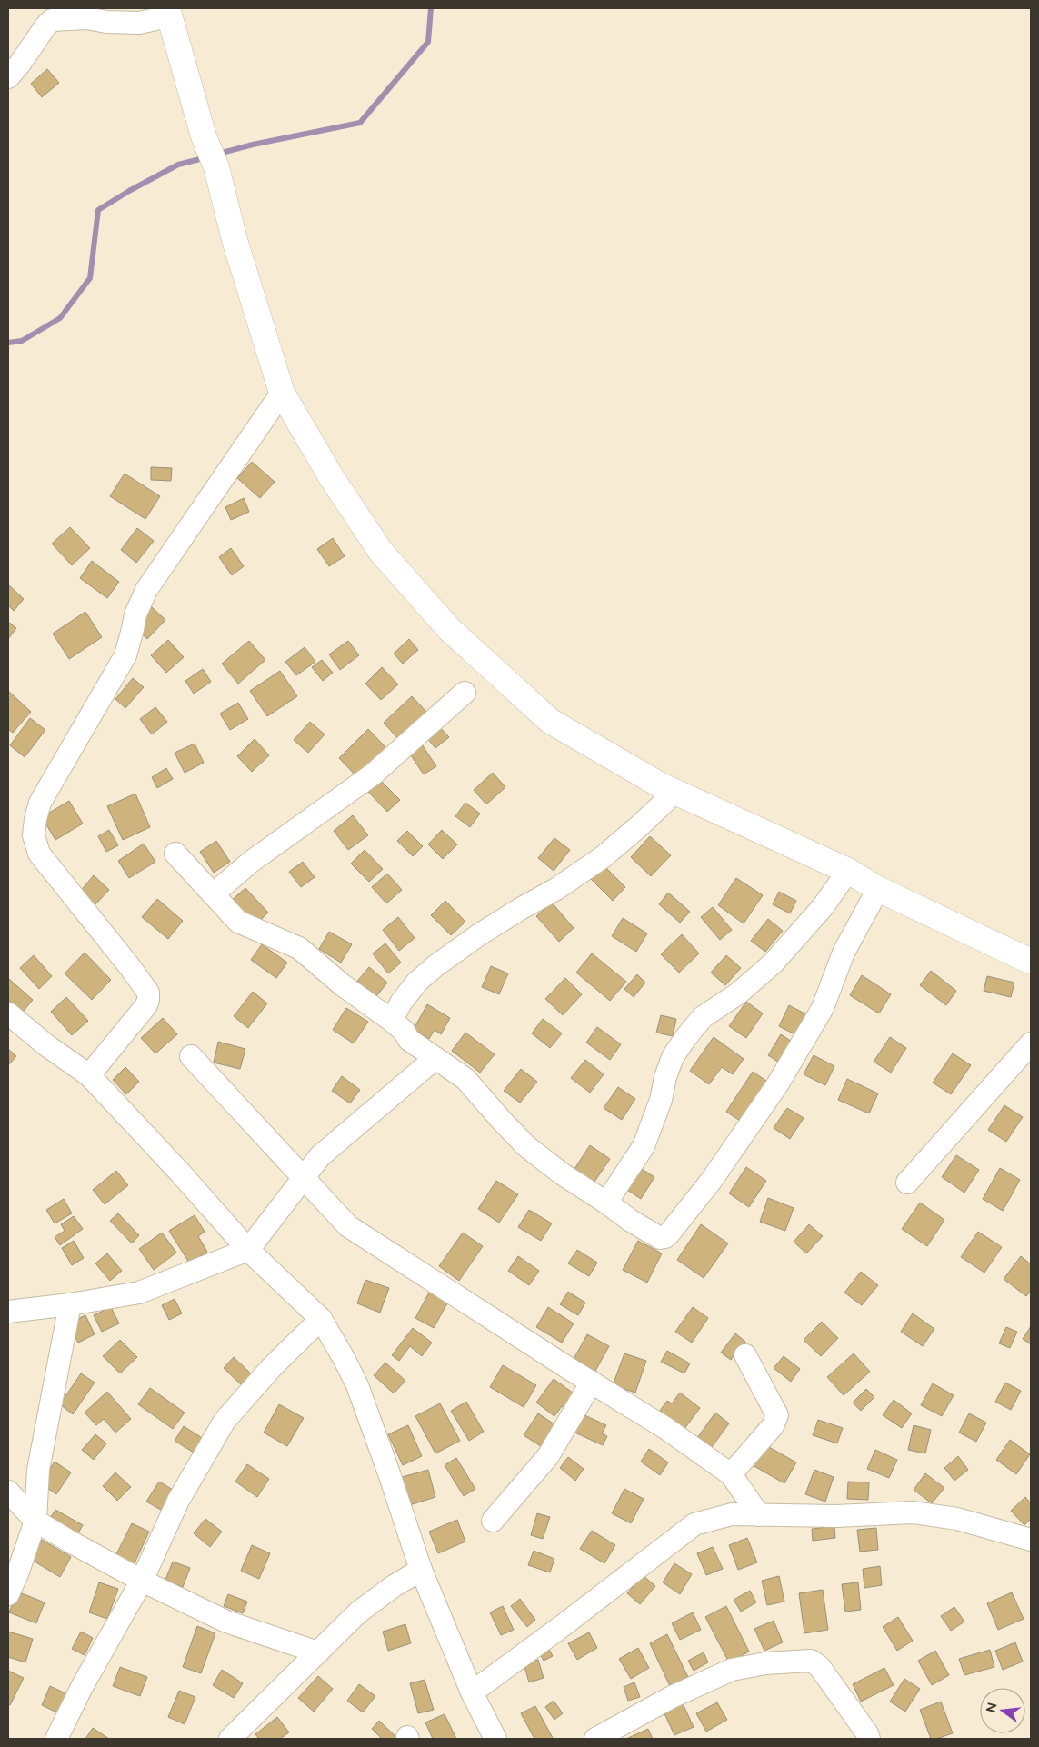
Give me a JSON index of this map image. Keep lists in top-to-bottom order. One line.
{"north":"left"}
